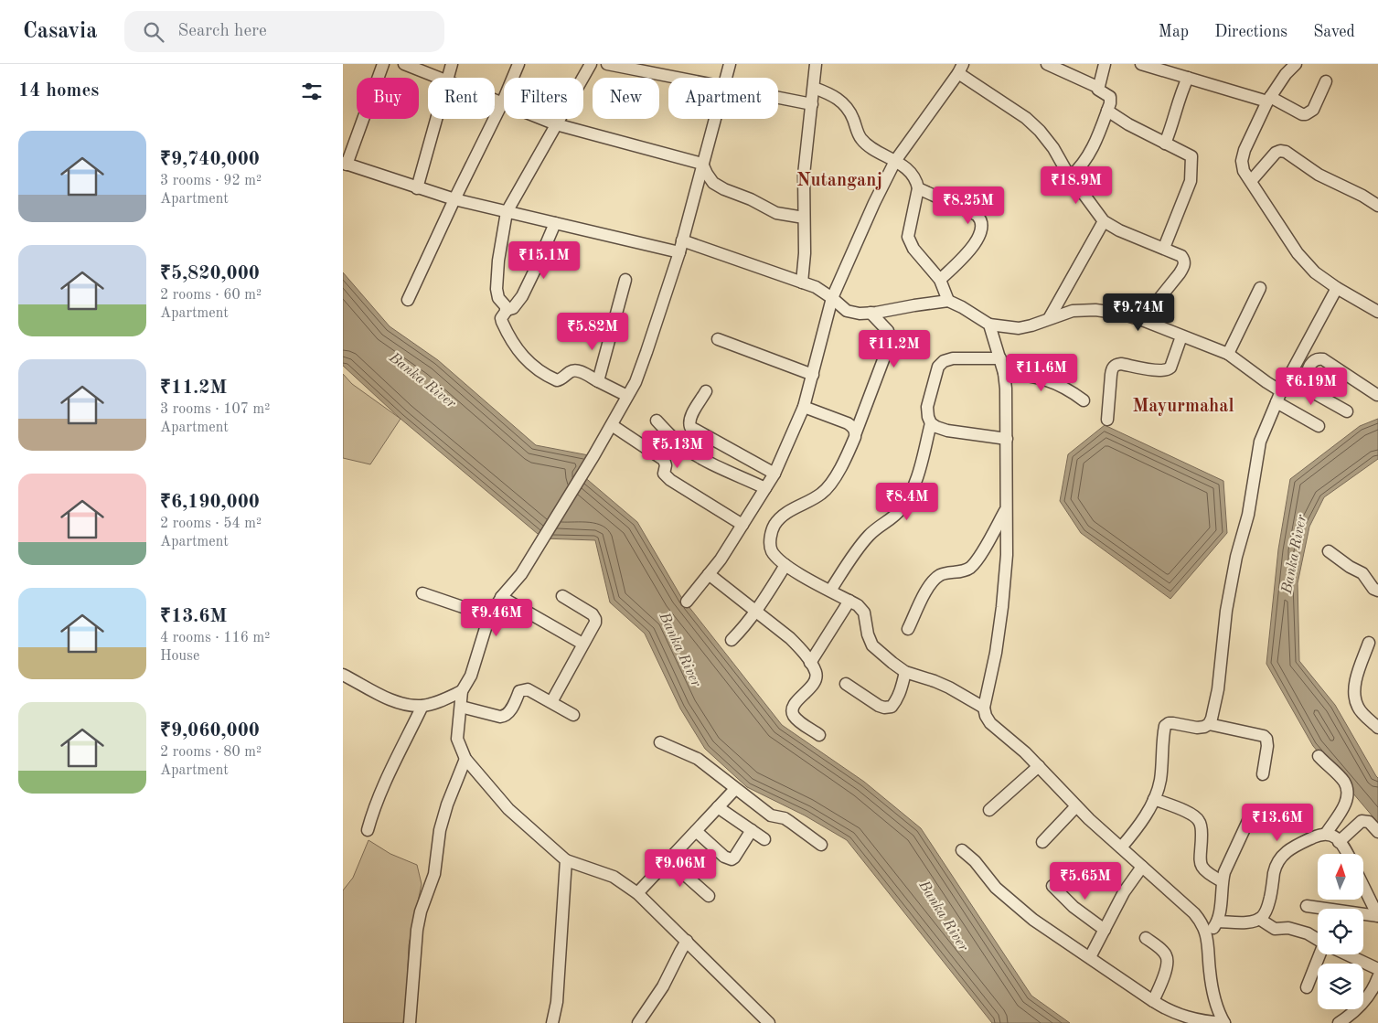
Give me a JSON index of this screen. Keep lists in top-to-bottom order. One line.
{"districts":["Nutanganj","Mayurmahal"],"water":["Banka River"],"north":"top","page":{"header":"Casavia","search":"Search here","nav":["Map","Directions","Saved"],"heading":"14 homes","chip":["Buy","Rent","Filters","New","Apartment"],"list":[{"name":"₹9,740,000","note":"3 rooms · 92 m² · Apartment"},{"name":"₹5,820,000","note":"2 rooms · 60 m² · Apartment"},{"name":"₹11.2M","note":"3 rooms · 107 m² · Apartment"},{"name":"₹6,190,000","note":"2 rooms · 54 m² · Apartment"},{"name":"₹13.6M","note":"4 rooms · 116 m² · House"},{"name":"₹9,060,000","note":"2 rooms · 80 m² · Apartment"}],"price":["₹18.9M","₹8.25M","₹15.1M","₹9.74M","₹5.82M","₹11.2M","₹11.6M","₹6.19M","₹5.13M","₹8.4M","₹9.46M","₹13.6M","₹9.06M","₹5.65M"]}}
